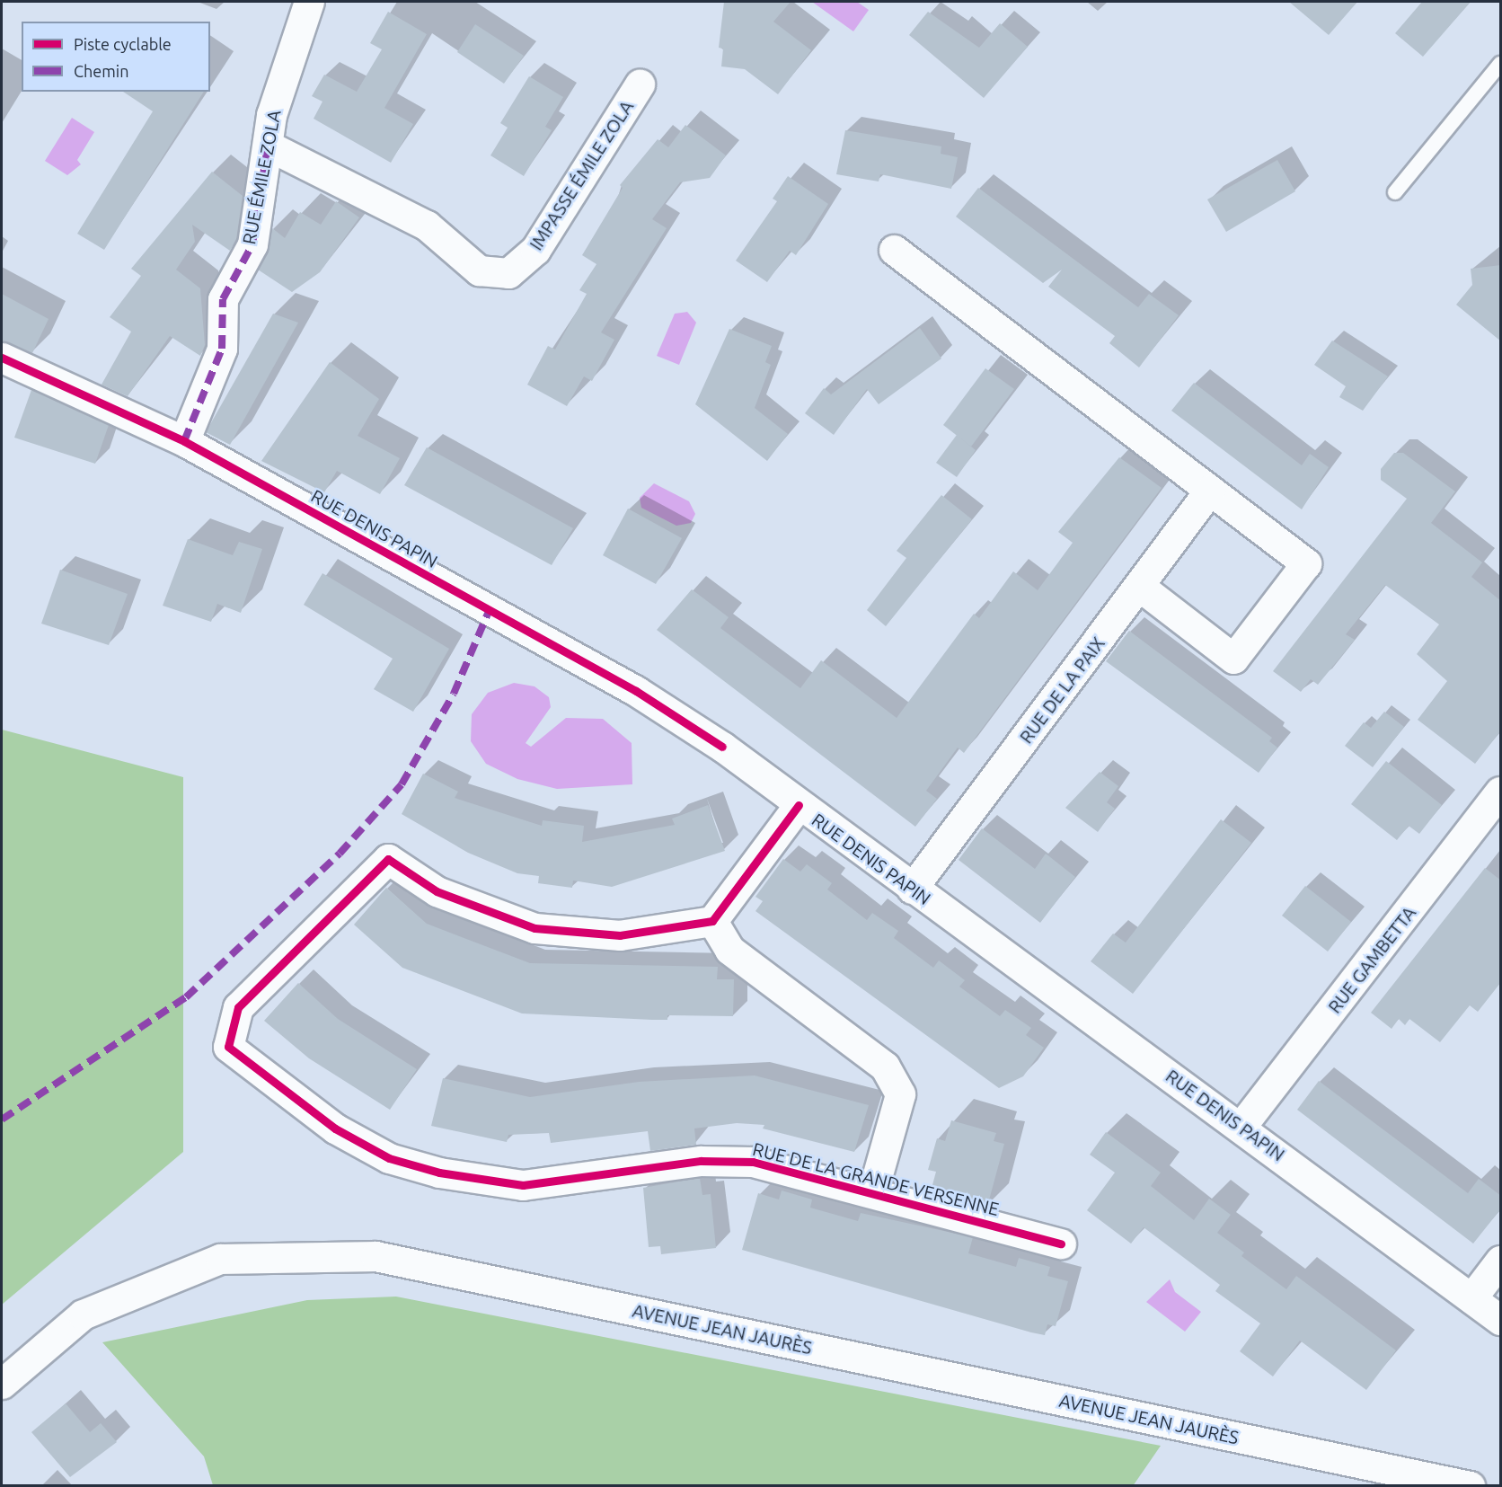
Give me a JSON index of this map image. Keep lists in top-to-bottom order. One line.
{"streets":{"street":["IMPASSE ÉMILE ZOLA","RUE ÉMILE ZOLA","RUE DENIS PAPIN","RUE DE LA PAIX","RUE GAMBETTA","RUE DE LA GRANDE VERSENNE","AVENUE JEAN JAURÈS"]},"crossings":[["IMPASSE ÉMILE ZOLA","RUE ÉMILE ZOLA"],["RUE ÉMILE ZOLA","RUE DENIS PAPIN"],["RUE DENIS PAPIN","RUE DE LA PAIX"],["RUE DENIS PAPIN","RUE GAMBETTA"]],"legend":["Piste cyclable","Chemin"]}
